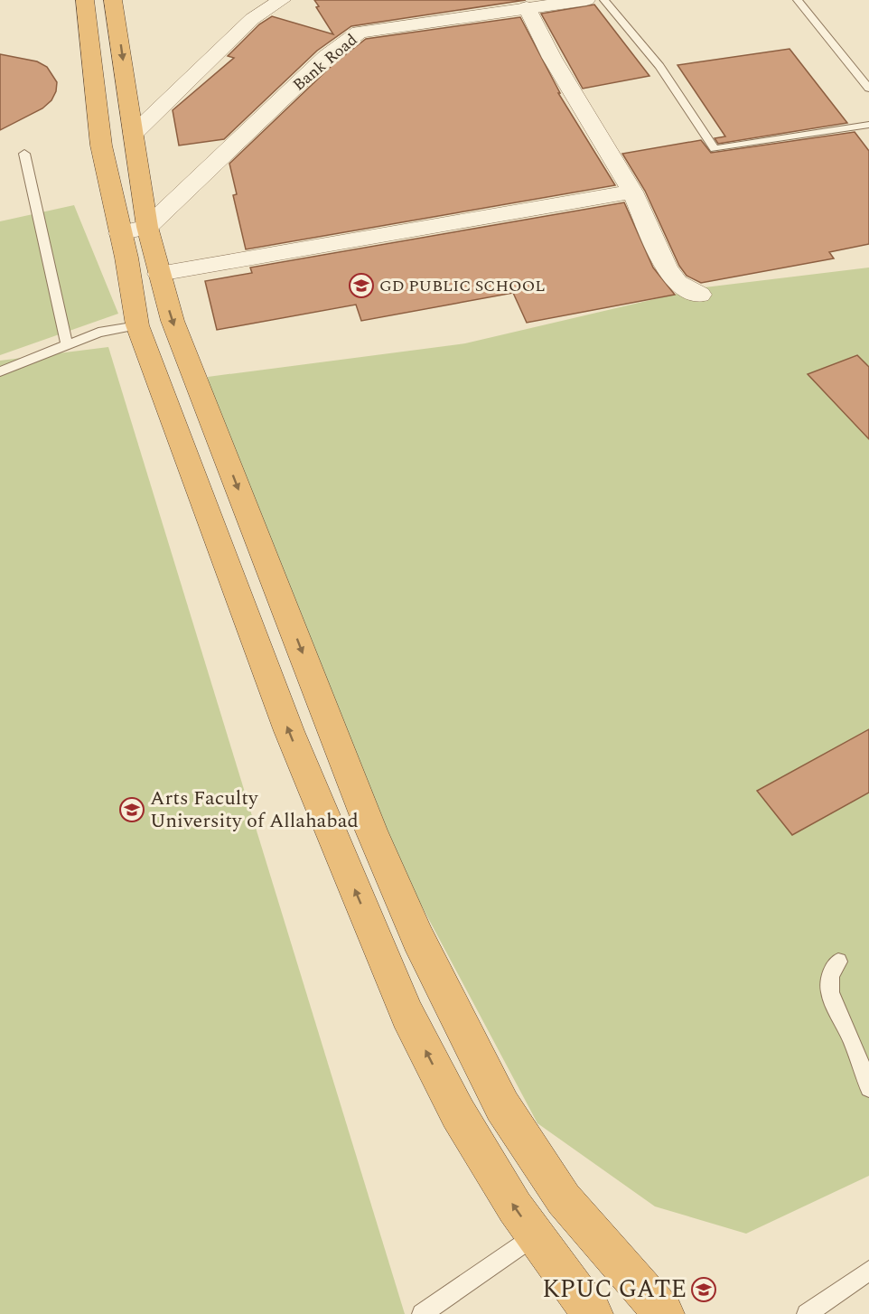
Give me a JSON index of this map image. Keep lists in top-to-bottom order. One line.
{"streets":{"street":["Bank Road"]},"places":{"school or university":["GD PUBLIC SCHOOL","Arts Faculty University of Allahabad","KPUC GATE"]}}
